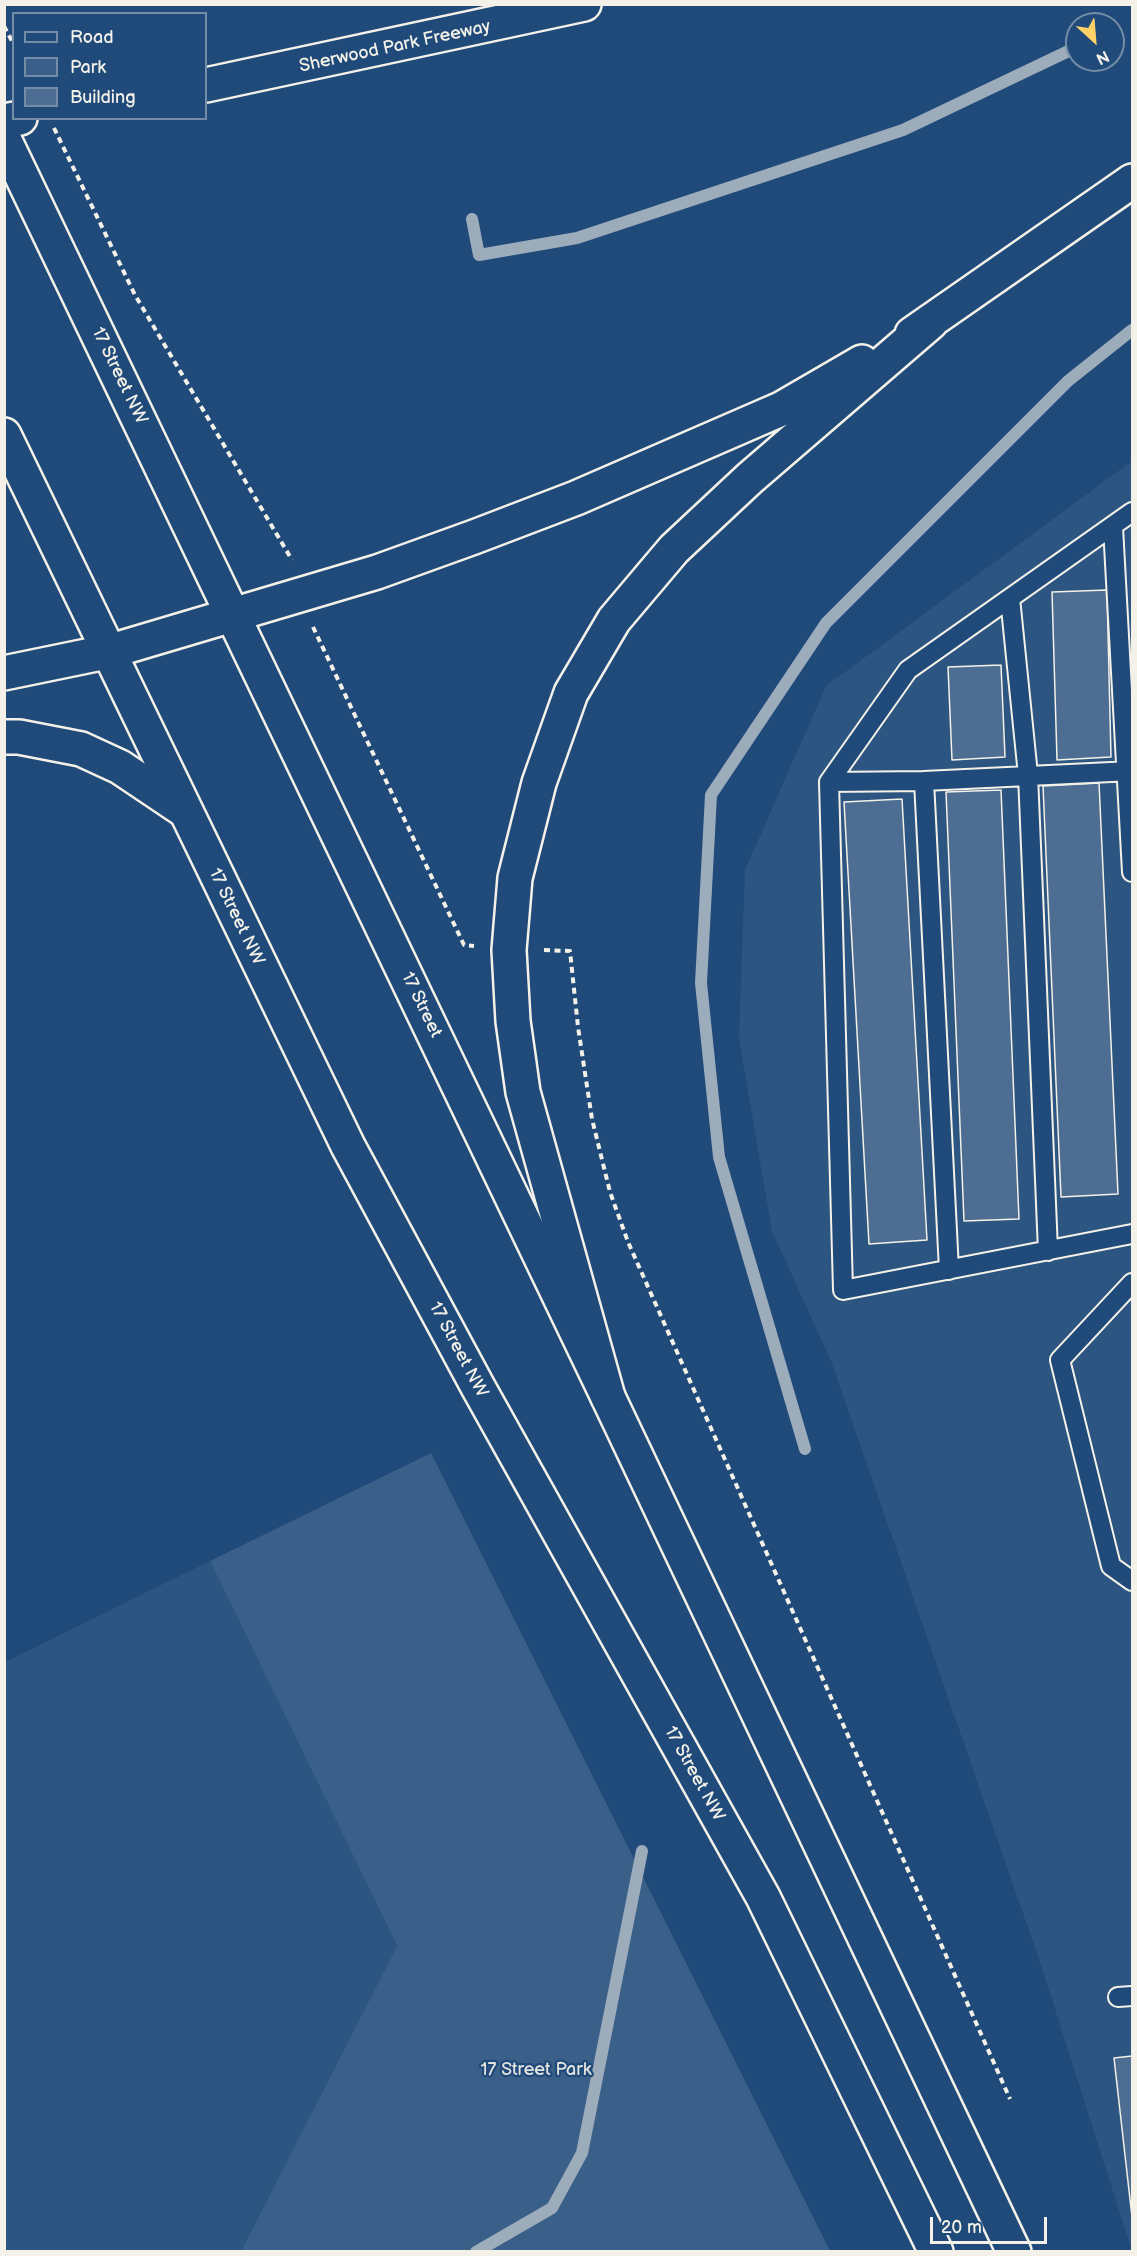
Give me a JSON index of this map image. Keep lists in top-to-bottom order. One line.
{"streets":{"main road":["Sherwood Park Freeway","17 Street NW","17 Street"]},"crossings":[["17 Street NW","17 Street"]],"parks":["17 Street Park"],"legend":["Road","Park","Building"],"scale_bar":"20 m","north":"bottom right"}
